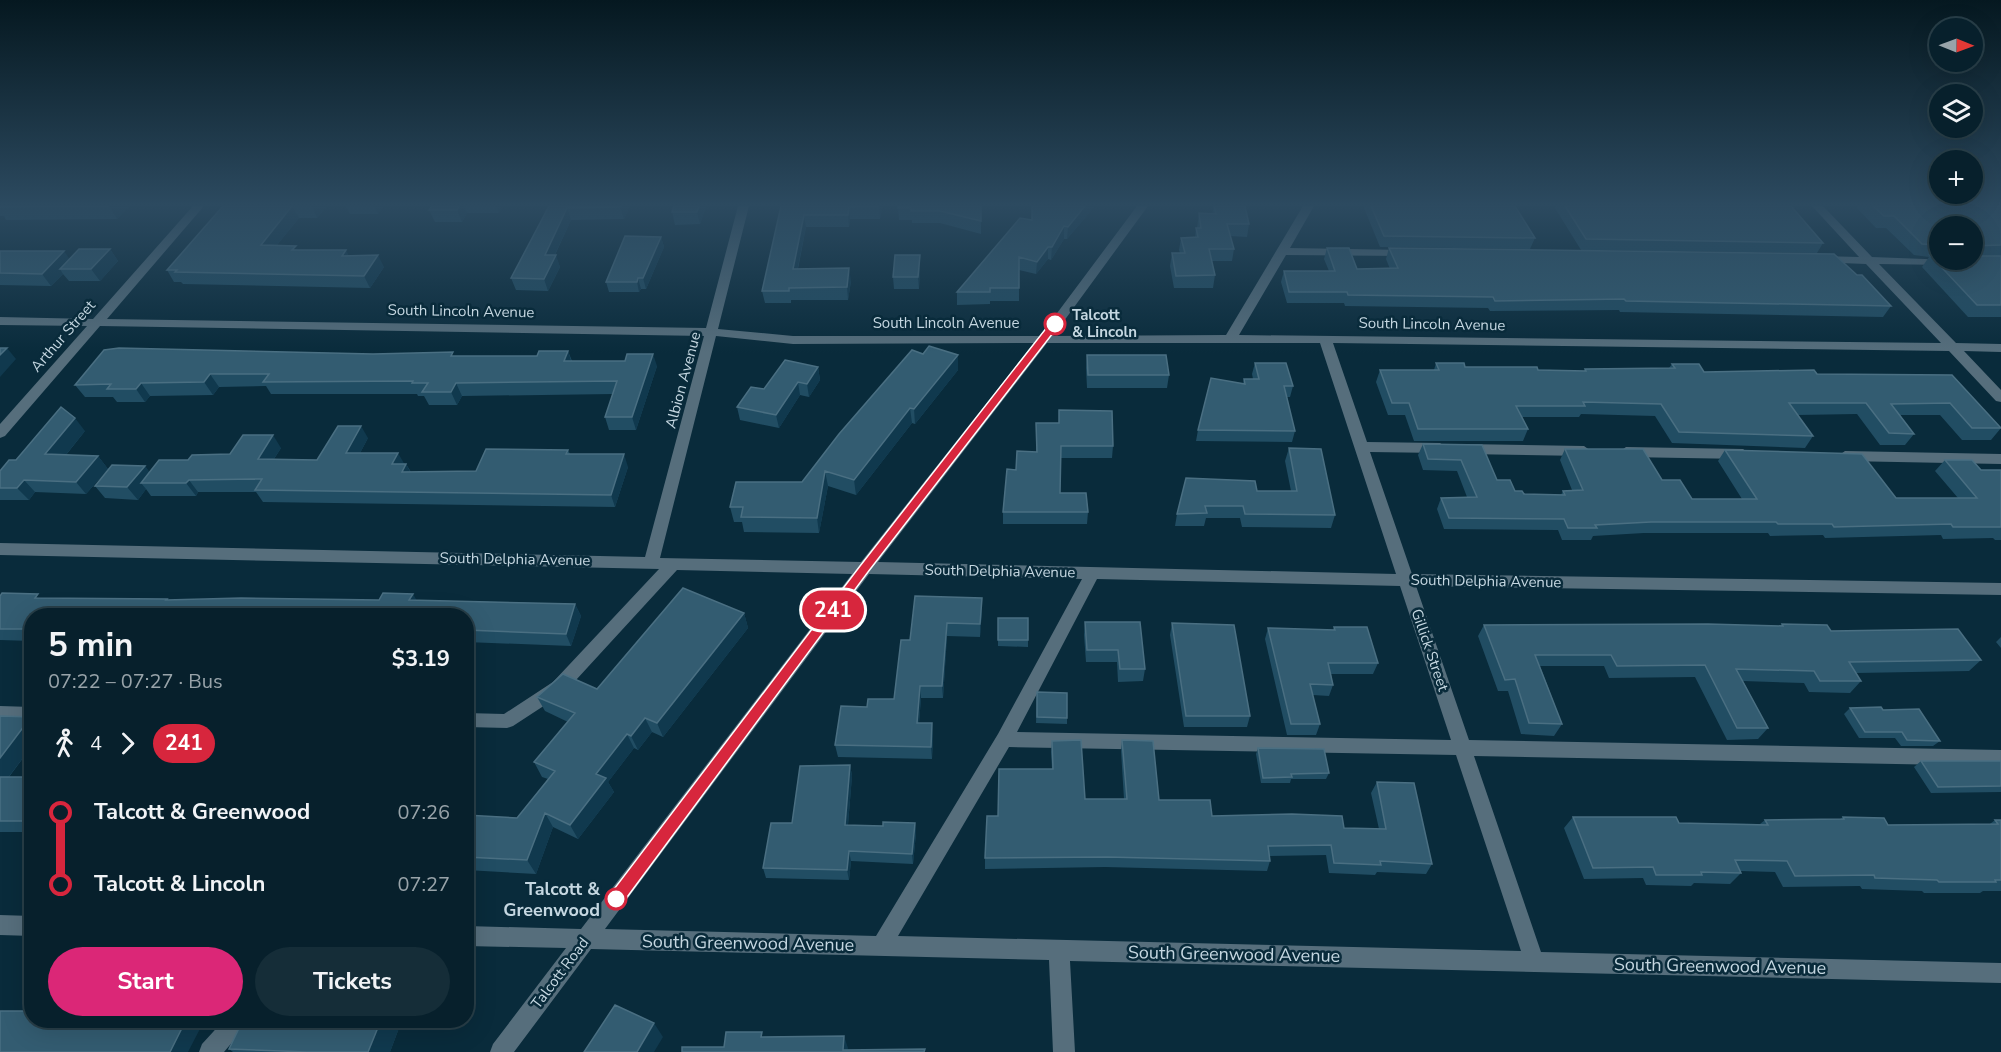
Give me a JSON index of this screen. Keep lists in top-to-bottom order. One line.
{"streets":{"street":["South Lincoln Avenue","Arthur Street","Albion Avenue","South Delphia Avenue","Gillick Street","South Greenwood Avenue","Talcott Road"]},"crossings":[["South Lincoln Avenue","Arthur Street"],["South Lincoln Avenue","Albion Avenue"],["South Lincoln Avenue","Gillick Street"],["South Lincoln Avenue","Talcott Road"],["Albion Avenue","South Delphia Avenue"],["South Delphia Avenue","Gillick Street"],["South Delphia Avenue","Talcott Road"],["Gillick Street","South Greenwood Avenue"],["South Greenwood Avenue","Talcott Road"]],"places":["Talcott & Lincoln","Talcott & Greenwood"],"lines":["bus line 241"],"north":"right","page":{"on_map":"241","map_buttons":["+","−"],"heading":["5 min","07:22 – 07:27 · Bus","$3.19"],"legs":["4","241"],"list":[{"name":"Talcott & Greenwood","value":"07:26"},{"name":"Talcott & Lincoln","value":"07:27"}],"buttons":["Start","Tickets"]}}
